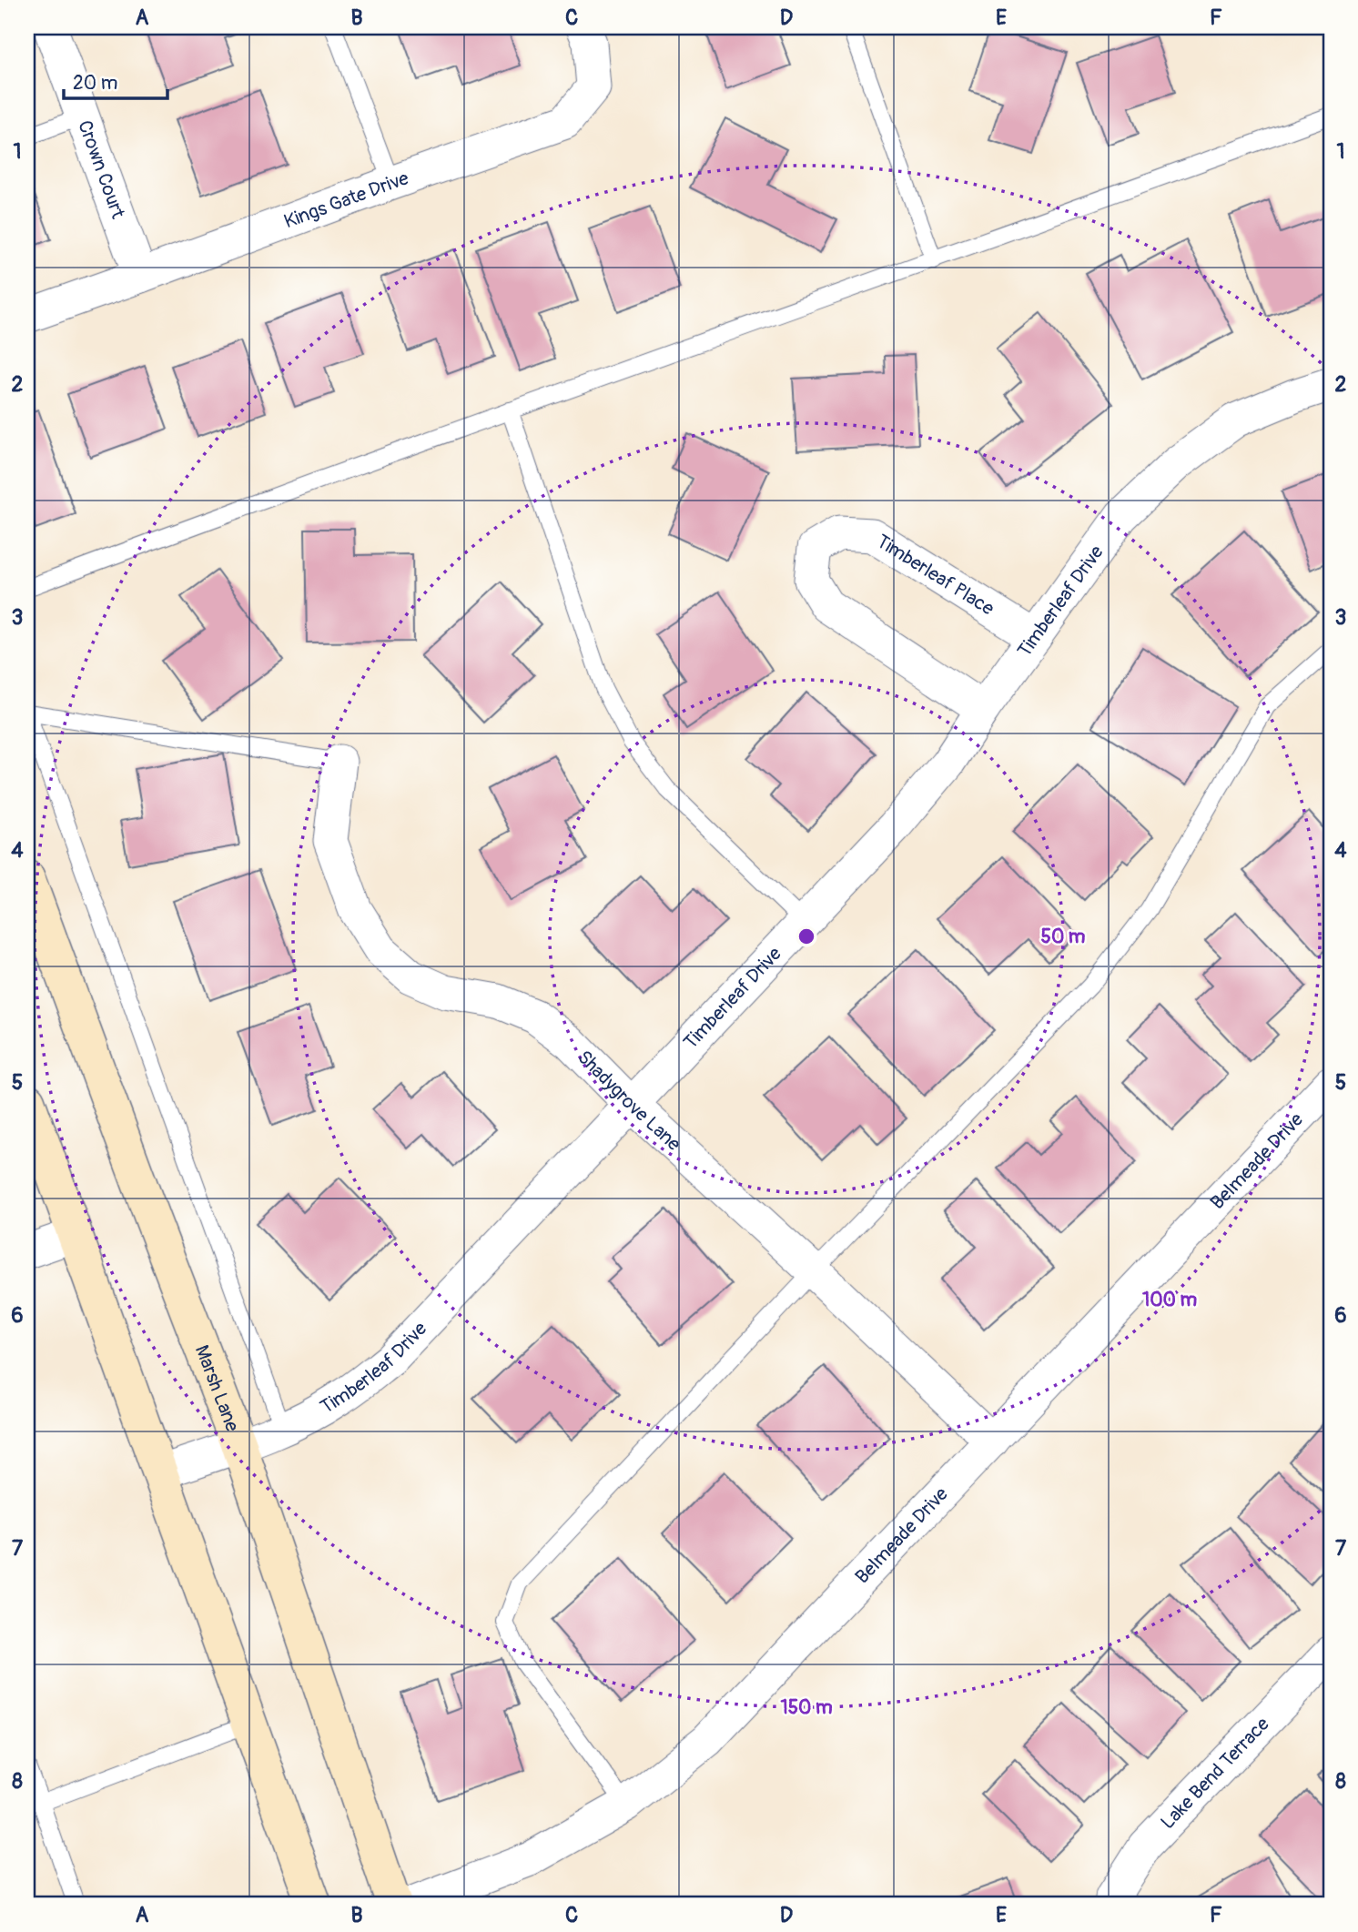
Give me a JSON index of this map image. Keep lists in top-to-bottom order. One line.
{"streets":{"main road":["Marsh Lane"],"street":["Crown Court","Kings Gate Drive","Timberleaf Place","Timberleaf Drive","Shadygrove Lane","Belmeade Drive","Lake Bend Terrace"]},"crossings":[["Crown Court","Kings Gate Drive"],["Timberleaf Place","Timberleaf Drive"],["Timberleaf Drive","Shadygrove Lane"],["Timberleaf Drive","Marsh Lane"],["Shadygrove Lane","Belmeade Drive"]],"scale_bar":"20 m","grid":{"columns":["A","B","C","D","E","F"],"rows":["1","2","3","4","5","6","7","8"]},"rings":["50 m","100 m","150 m"]}
